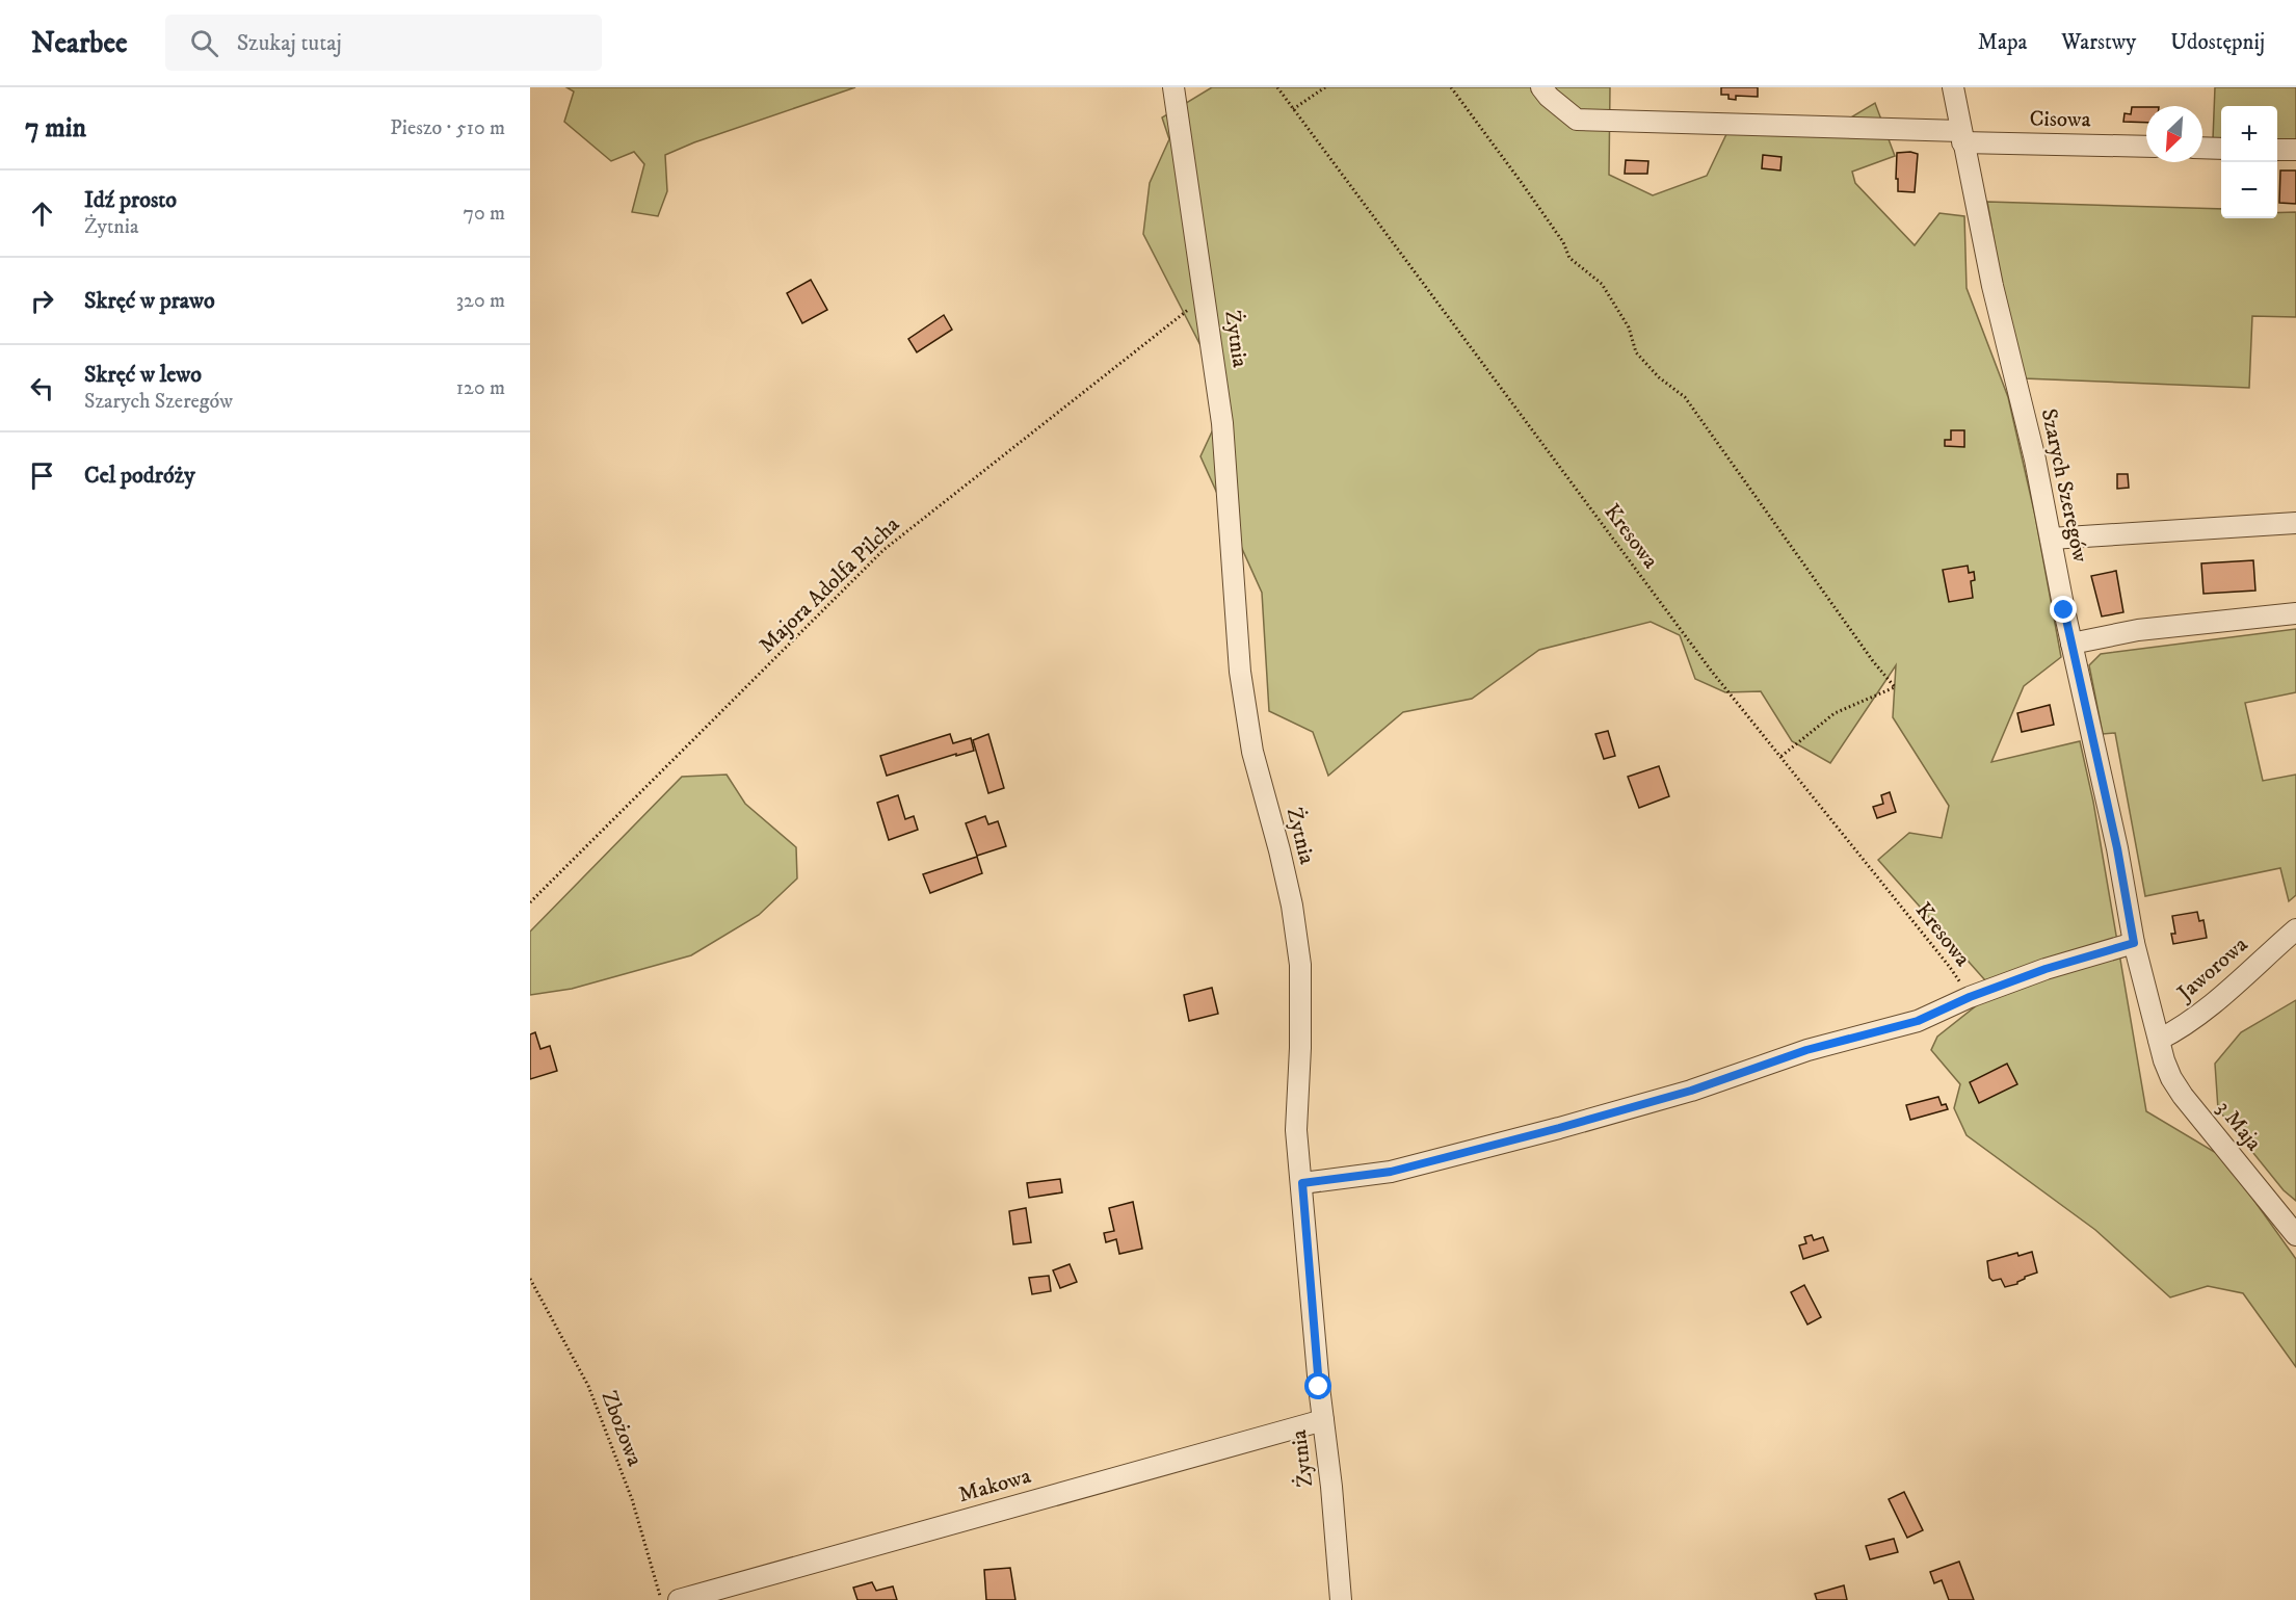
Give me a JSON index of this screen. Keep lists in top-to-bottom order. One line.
{"streets":{"street":["Cisowa","Żytnia","Szarych Szeregów","Jaworowa","3 Maja","Makowa"],"path":["Kresowa","Majora Adolfa Pilcha","Zbożowa"]},"crossings":[["Cisowa","Szarych Szeregów"],["Żytnia","Majora Adolfa Pilcha"],["Żytnia","Makowa"],["Szarych Szeregów","Jaworowa"],["Szarych Szeregów","3 Maja"],["Jaworowa","3 Maja"]],"north":"bottom left","page":{"header":"Nearbee","search":"Szukaj tutaj","nav":["Mapa","Warstwy","Udostępnij"],"heading":["7 min","Pieszo · 510 m"],"map_buttons":["+","−"],"list":[["Idź prosto","Żytnia","70 m"],["Skręć w prawo","320 m"],["Skręć w lewo","Szarych Szeregów","120 m"],"Cel podróży"]}}
